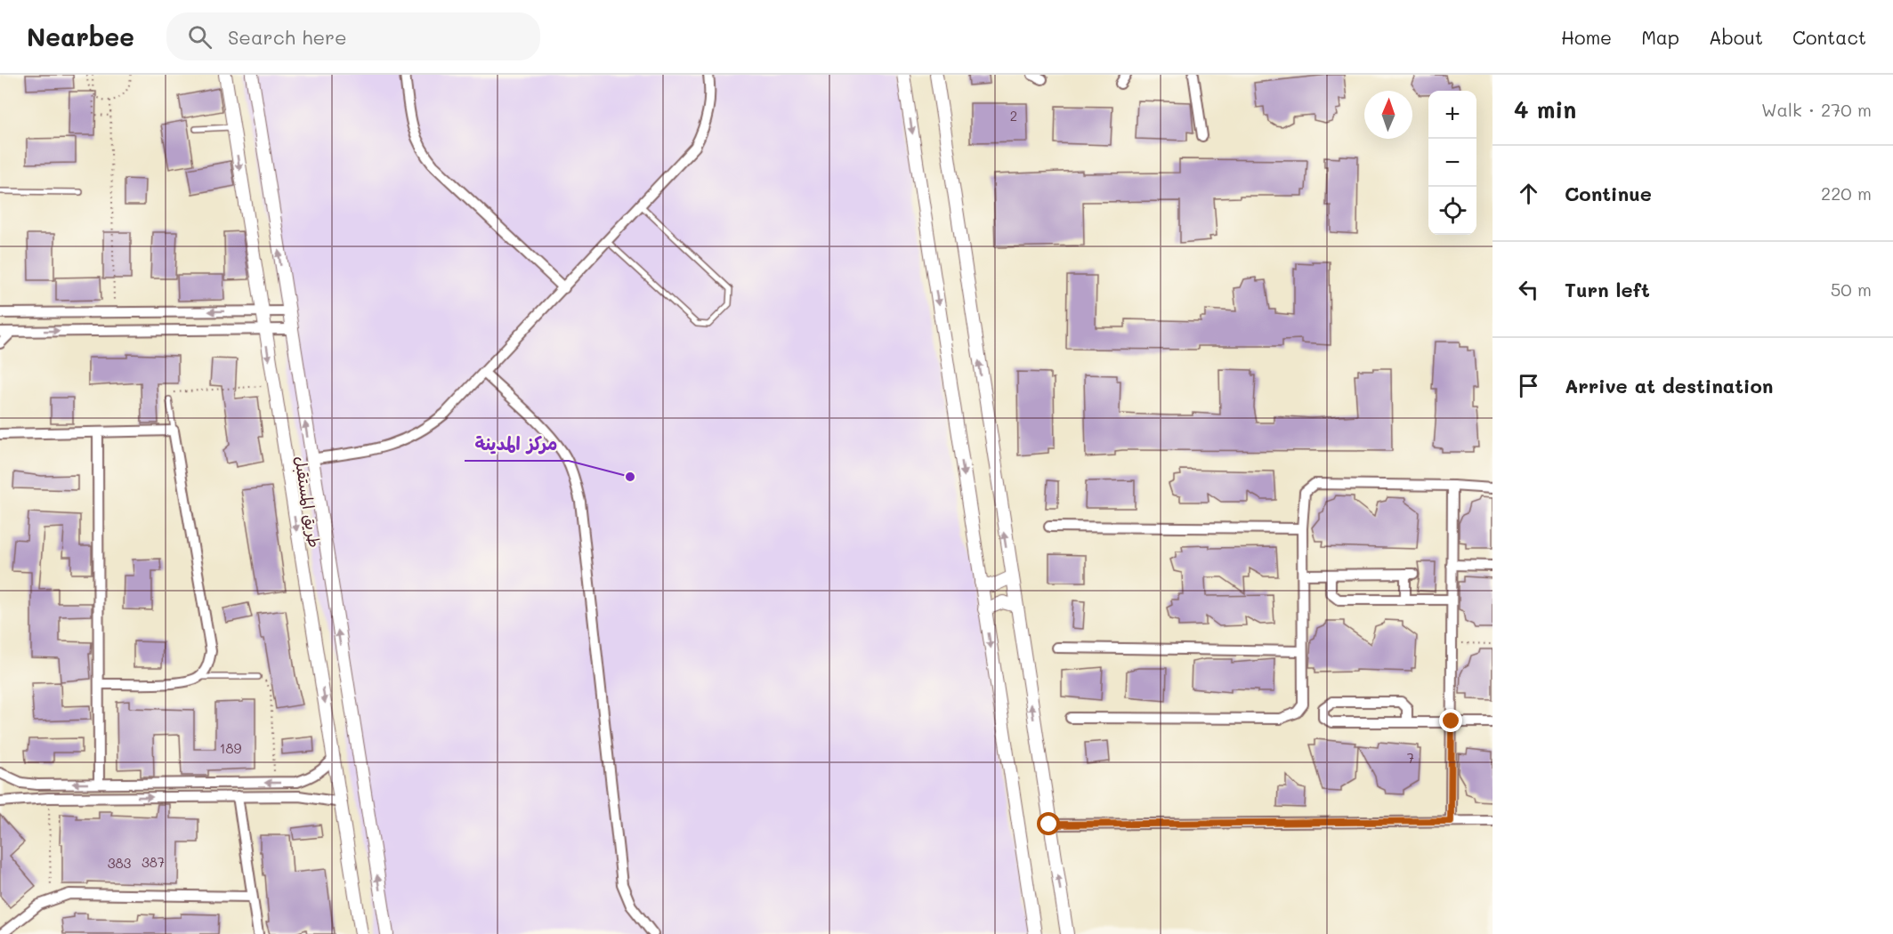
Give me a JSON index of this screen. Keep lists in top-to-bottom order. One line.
{"streets":{"street":["طريق المستقبل"]},"places":["مركز المدينة"],"house_numbers":["2","189","7","387","383"],"north":"top","page":{"header":"Nearbee","search":"Search here","nav":["Home","Map","About","Contact"],"heading":["4 min","Walk · 270 m"],"map_buttons":["+","−"],"list":[["Continue","220 m"],["Turn left","50 m"],"Arrive at destination"]}}
